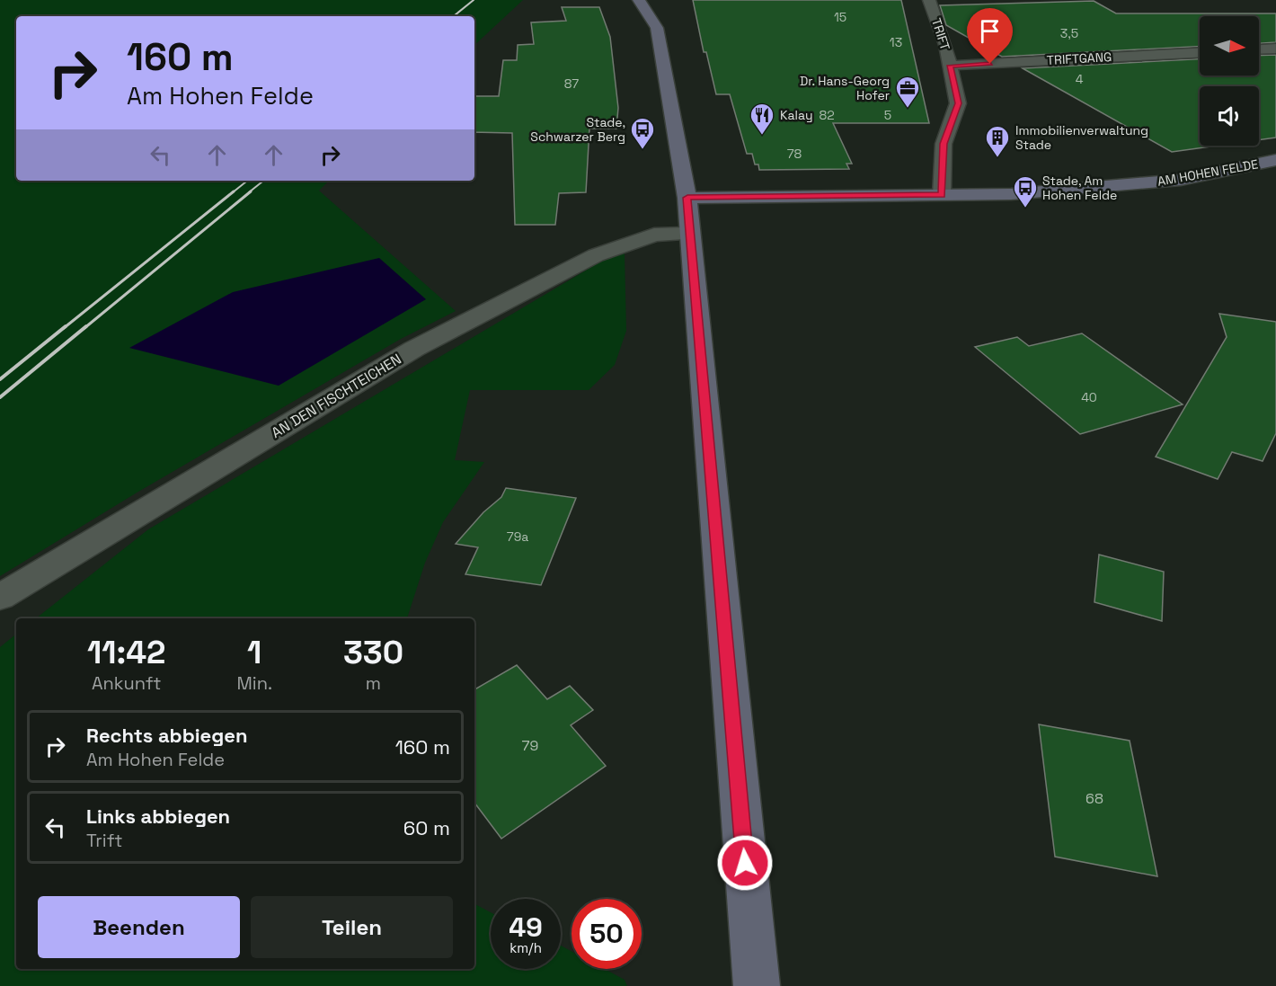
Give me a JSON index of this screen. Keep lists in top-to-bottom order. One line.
{"streets":{"main road":["AM HOHEN FELDE"],"street":["TRIFT","TRIFTGANG","AN DEN FISCHTEICHEN"]},"crossings":[["TRIFT","TRIFTGANG"],["TRIFT","AM HOHEN FELDE"]],"places":{"office":["Dr. Hans-Georg Hofer"],"restaurant":["Kalay"],"bus stop":["Stade, Schwarzer Berg","Stade, Am Hohen Felde"],"building":["Immobilienverwaltung Stade"]},"house_numbers":["15","3,5","13","4","87","82","5","78","40","79a","79","68"],"north":"right","page":{"turn":["160 m","Am Hohen Felde"],"eta":["11:42","Ankunft","1","Min.","330","m"],"list":[{"name":"Rechts abbiegen","note":"Am Hohen Felde","value":"160 m"},{"name":"Links abbiegen","note":"Trift","value":"60 m"}],"buttons":["Beenden","Teilen"],"speed":"49 km/h","limit":"50"}}
